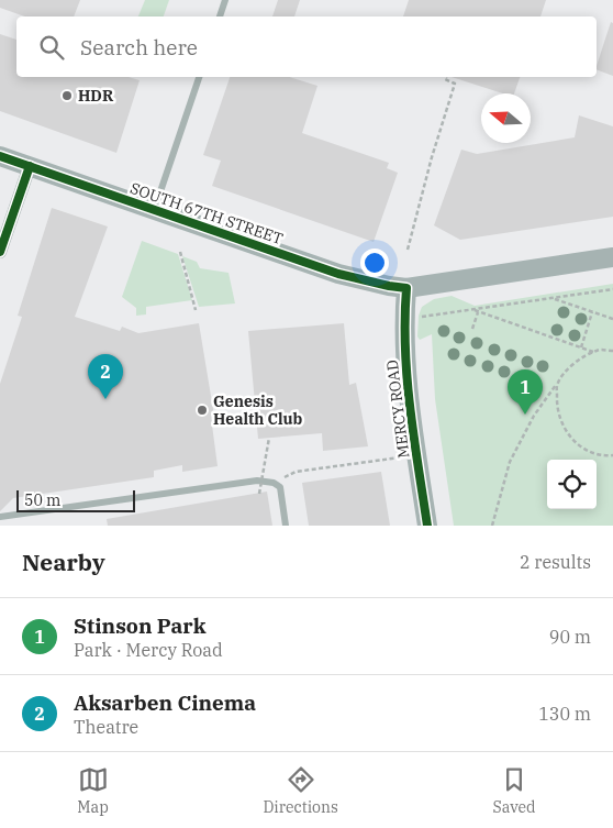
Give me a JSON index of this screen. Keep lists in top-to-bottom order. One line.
{"streets":{"main road":["SOUTH 67TH STREET","MERCY ROAD"]},"crossings":[["SOUTH 67TH STREET","MERCY ROAD"]],"places":["HDR","Genesis Health Club"],"scale_bar":"50 m","north":"left","page":{"search":"Search here","pins":["2","1"],"scale":"50 m","heading":["Nearby","2 results"],"list":[{"mark":"1","name":"Stinson Park","note":"Park · Mercy Road","value":"90 m"},{"mark":"2","name":"Aksarben Cinema","note":"Theatre","value":"130 m"}],"nav":["Map","Directions","Saved"]}}
